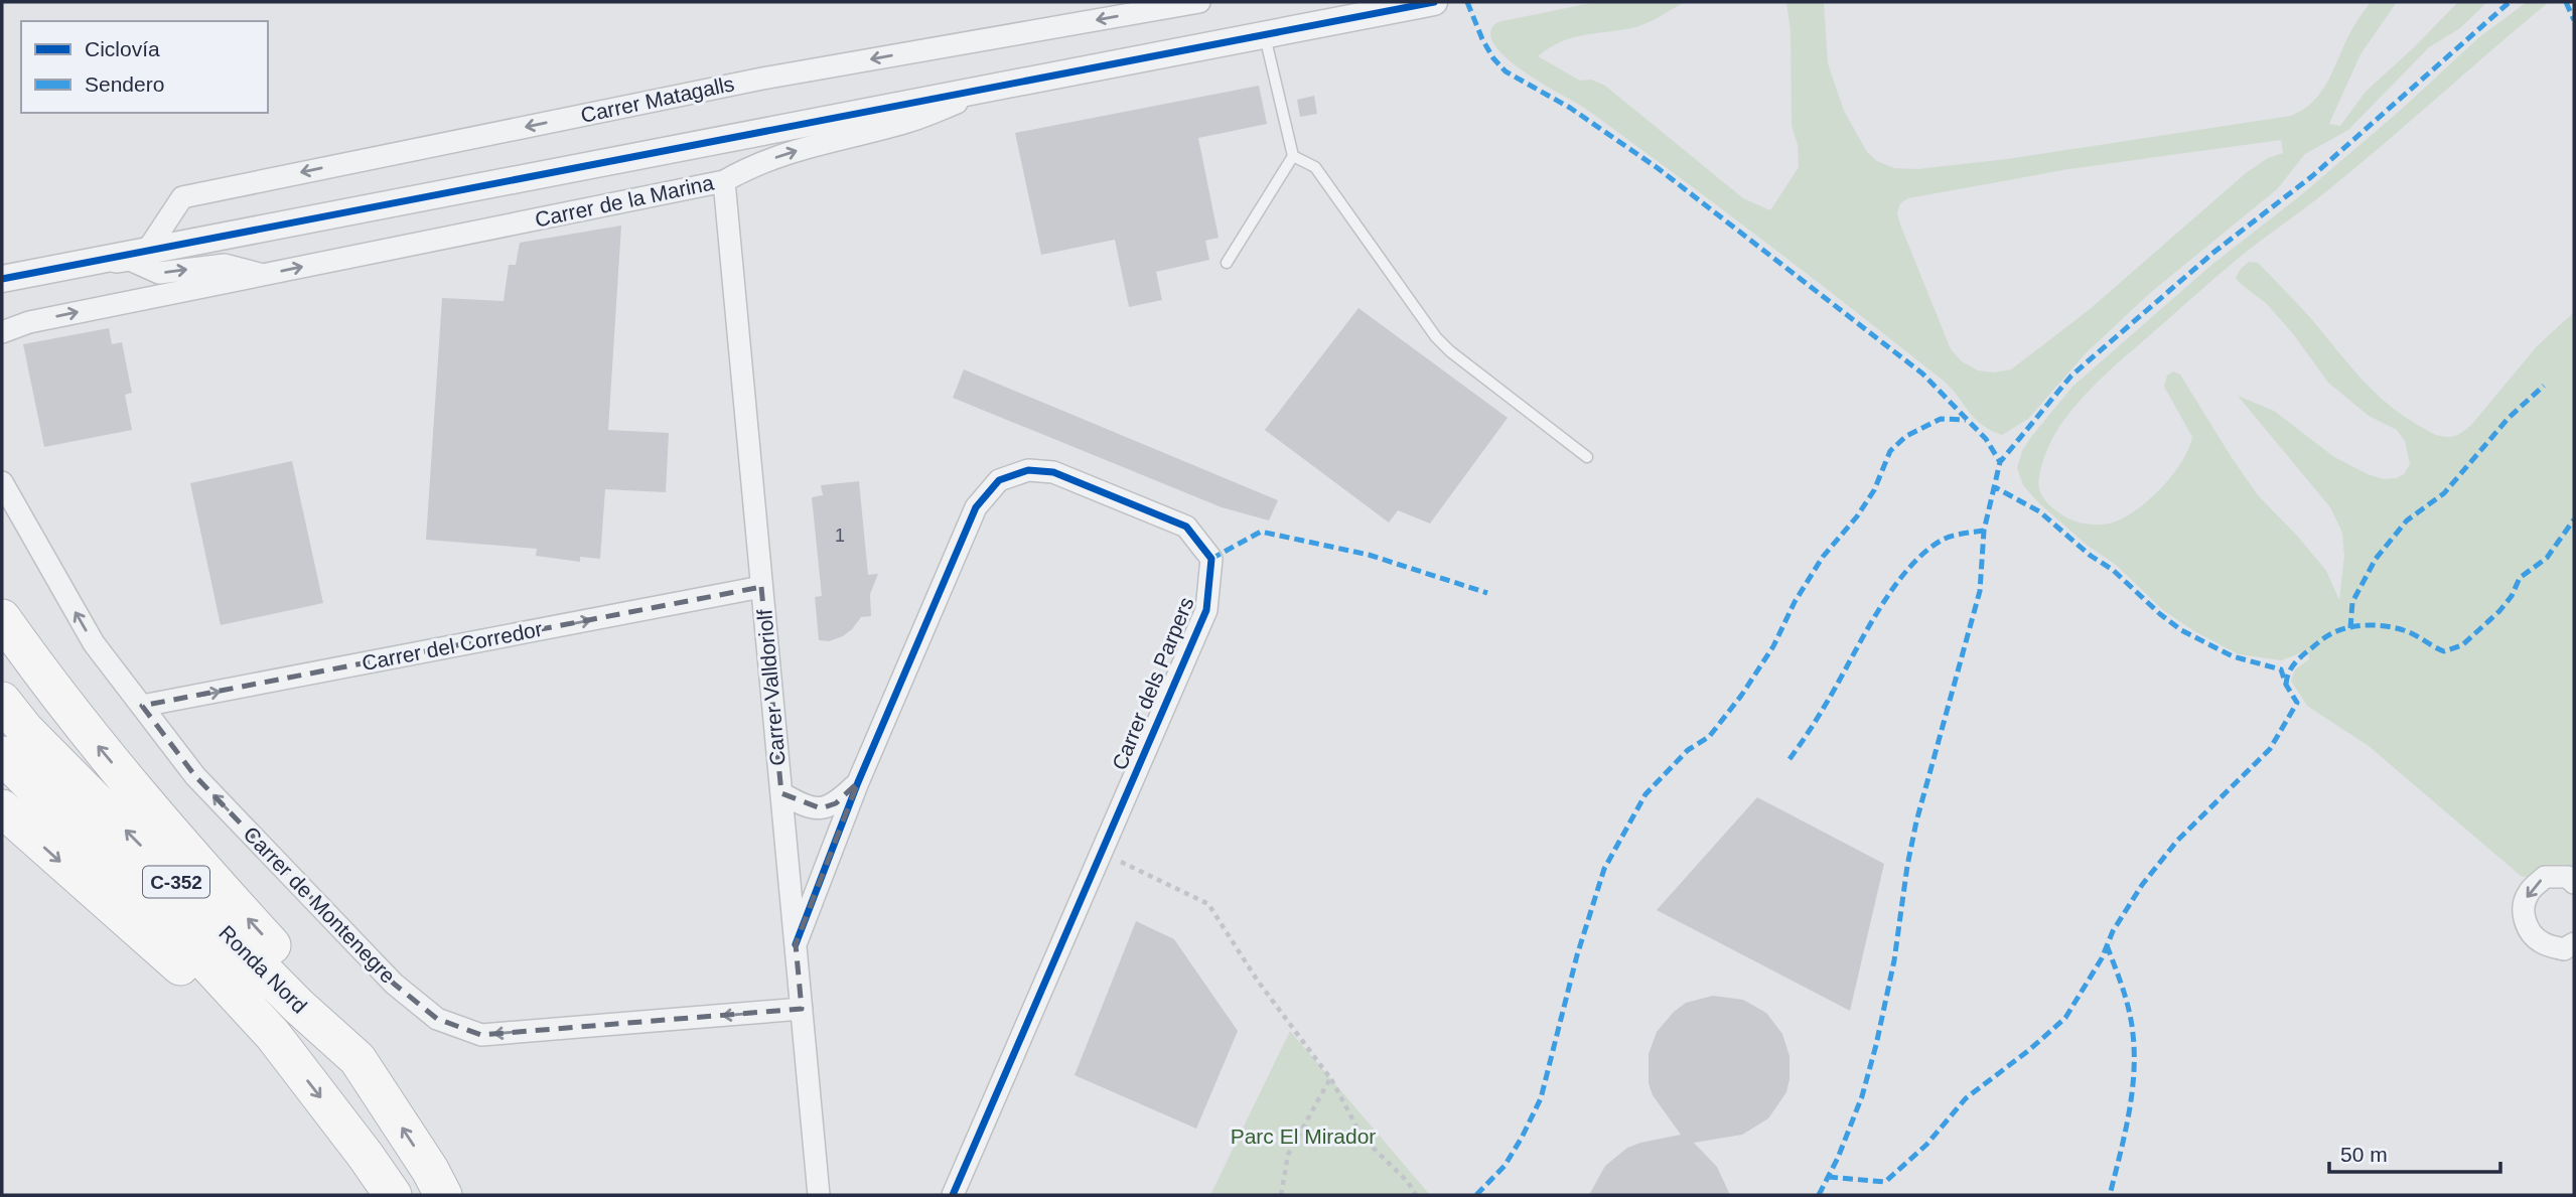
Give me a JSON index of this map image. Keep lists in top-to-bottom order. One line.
{"streets":{"highway":["C-352","Ronda Nord"],"street":["Carrer Matagalls","Carrer de la Marina","Carrer del Corredor","Carrer dels Parpers","Carrer Valldoriolf","Carrer de Montenegre"]},"crossings":[["Carrer de la Marina","Carrer Valldoriolf"],["Carrer del Corredor","Carrer Valldoriolf"],["Carrer del Corredor","Carrer de Montenegre"],["Carrer dels Parpers","Carrer Valldoriolf"],["Carrer Valldoriolf","Carrer de Montenegre"]],"one_way":["Carrer del Corredor","Carrer de Montenegre"],"parks":["Parc El Mirador"],"house_numbers":["1"],"legend":["Ciclovía","Sendero"],"scale_bar":"50 m"}
